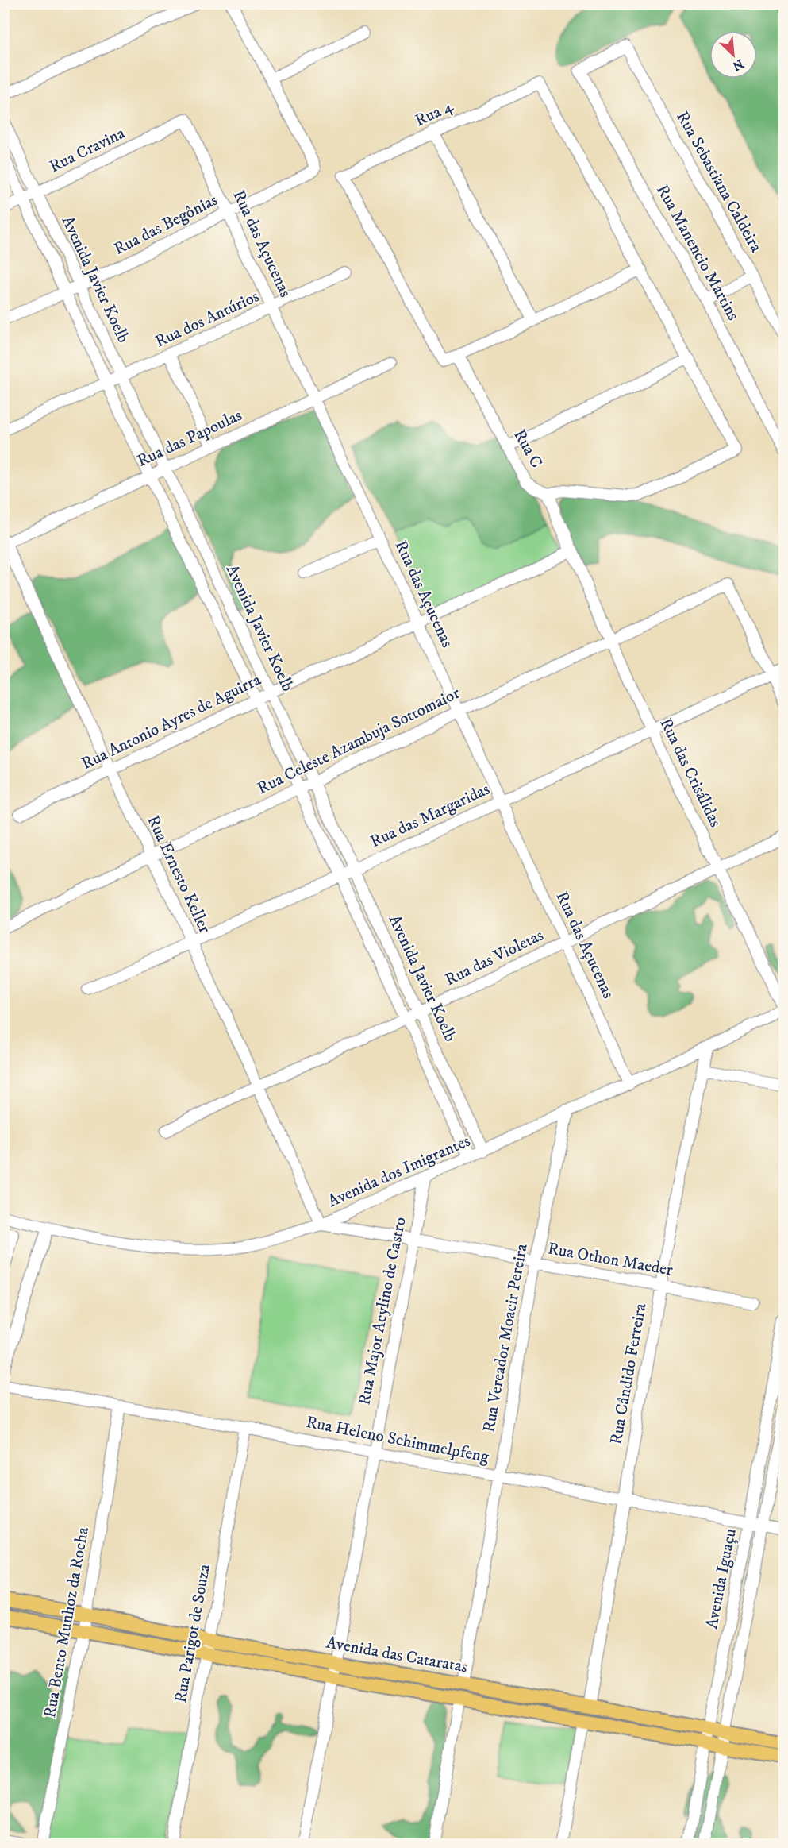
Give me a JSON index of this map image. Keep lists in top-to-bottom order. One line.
{"streets":{"main road":["Avenida das Cataratas"],"street":["Rua 4","Rua Cravina","Rua Sebastiana Caldeira","Rua das Begônias","Rua das Açucenas","Rua Manencio Martins","Avenida Javier Koelb","Rua dos Antúrios","Rua das Papoulas","Rua C","Rua Antonio Ayres de Aguirra","Rua Celeste Azambuja Sottomaior","Rua das Crisálidas","Rua das Margaridas","Rua Ernesto Keller","Rua das Violetas","Avenida dos Imigrantes","Rua Othon Maeder","Rua Major Acylino de Castro","Rua Vereador Moacir Pereira","Rua Cândido Ferreira","Rua Heleno Schimmelpfeng","Avenida Iguaçu","Rua Bento Munhoz da Rocha","Rua Parigot de Souza"]},"crossings":[["Rua 4","Rua C"],["Rua Cravina","Rua das Açucenas"],["Rua Cravina","Avenida Javier Koelb"],["Rua Sebastiana Caldeira","Rua Manencio Martins"],["Rua das Begônias","Rua das Açucenas"],["Rua das Begônias","Avenida Javier Koelb"],["Rua das Açucenas","Rua dos Antúrios"],["Rua das Açucenas","Rua das Papoulas"],["Rua das Açucenas","Rua Antonio Ayres de Aguirra"],["Rua das Açucenas","Rua Celeste Azambuja Sottomaior"],["Rua das Açucenas","Rua das Margaridas"],["Rua das Açucenas","Rua das Violetas"],["Rua das Açucenas","Avenida dos Imigrantes"],["Avenida Javier Koelb","Rua dos Antúrios"],["Avenida Javier Koelb","Rua das Papoulas"],["Avenida Javier Koelb","Rua Antonio Ayres de Aguirra"],["Avenida Javier Koelb","Rua Celeste Azambuja Sottomaior"],["Avenida Javier Koelb","Rua das Margaridas"],["Avenida Javier Koelb","Rua das Violetas"],["Avenida Javier Koelb","Avenida dos Imigrantes"],["Rua das Papoulas","Rua Ernesto Keller"],["Rua Antonio Ayres de Aguirra","Rua das Crisálidas"],["Rua Antonio Ayres de Aguirra","Rua Ernesto Keller"],["Rua Celeste Azambuja Sottomaior","Rua das Crisálidas"],["Rua Celeste Azambuja Sottomaior","Rua das Margaridas"],["Rua Celeste Azambuja Sottomaior","Rua Ernesto Keller"],["Rua das Crisálidas","Rua das Margaridas"],["Rua das Crisálidas","Rua das Violetas"],["Rua das Margaridas","Rua Ernesto Keller"],["Rua Ernesto Keller","Rua das Violetas"],["Rua Ernesto Keller","Avenida dos Imigrantes"],["Rua Ernesto Keller","Rua Othon Maeder"],["Avenida dos Imigrantes","Rua Othon Maeder"],["Avenida dos Imigrantes","Rua Major Acylino de Castro"],["Avenida dos Imigrantes","Rua Vereador Moacir Pereira"],["Avenida dos Imigrantes","Rua Cândido Ferreira"],["Rua Othon Maeder","Rua Major Acylino de Castro"],["Rua Othon Maeder","Rua Vereador Moacir Pereira"],["Rua Othon Maeder","Rua Cândido Ferreira"],["Rua Major Acylino de Castro","Rua Heleno Schimmelpfeng"],["Rua Major Acylino de Castro","Avenida das Cataratas"],["Rua Vereador Moacir Pereira","Rua Heleno Schimmelpfeng"],["Rua Vereador Moacir Pereira","Avenida das Cataratas"],["Rua Cândido Ferreira","Rua Heleno Schimmelpfeng"],["Rua Cândido Ferreira","Avenida das Cataratas"],["Rua Heleno Schimmelpfeng","Avenida Iguaçu"],["Rua Heleno Schimmelpfeng","Rua Bento Munhoz da Rocha"],["Rua Heleno Schimmelpfeng","Rua Parigot de Souza"],["Avenida Iguaçu","Avenida das Cataratas"],["Rua Bento Munhoz da Rocha","Avenida das Cataratas"],["Rua Parigot de Souza","Avenida das Cataratas"]],"north":"bottom right"}
